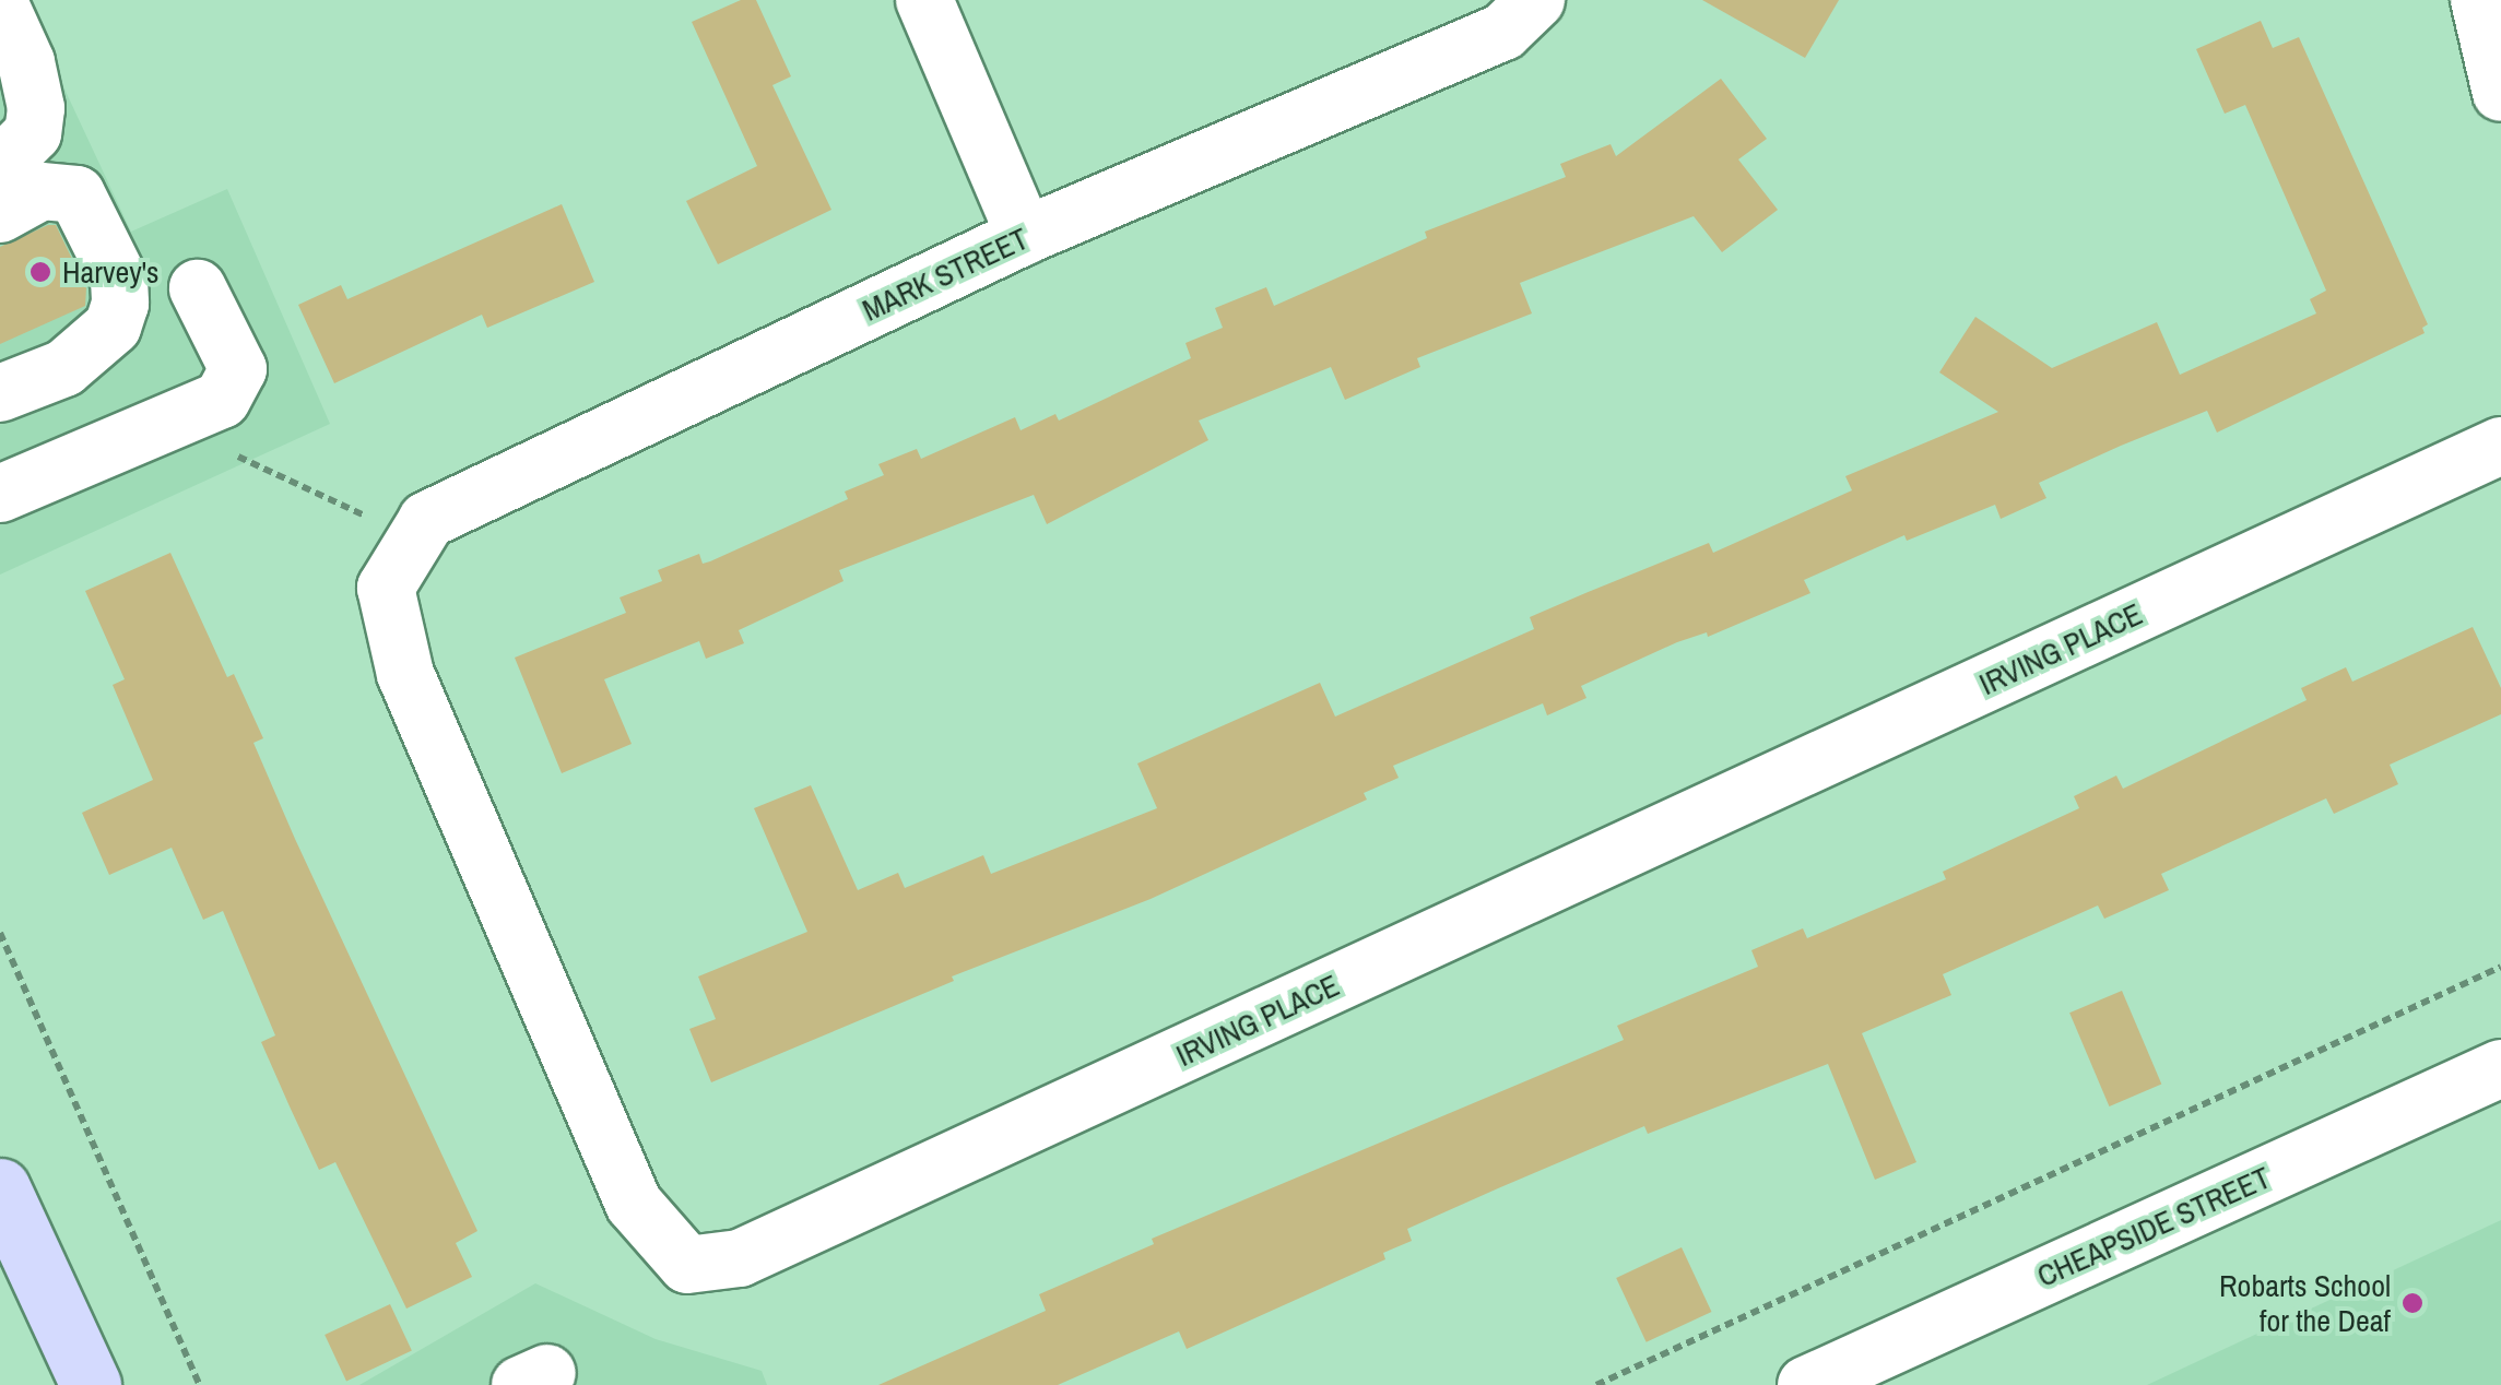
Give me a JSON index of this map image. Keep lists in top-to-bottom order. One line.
{"streets":{"street":["MARK STREET","IRVING PLACE","CHEAPSIDE STREET"]},"crossings":[["MARK STREET","IRVING PLACE"]],"places":["Harvey's","Robarts School for the Deaf"]}
